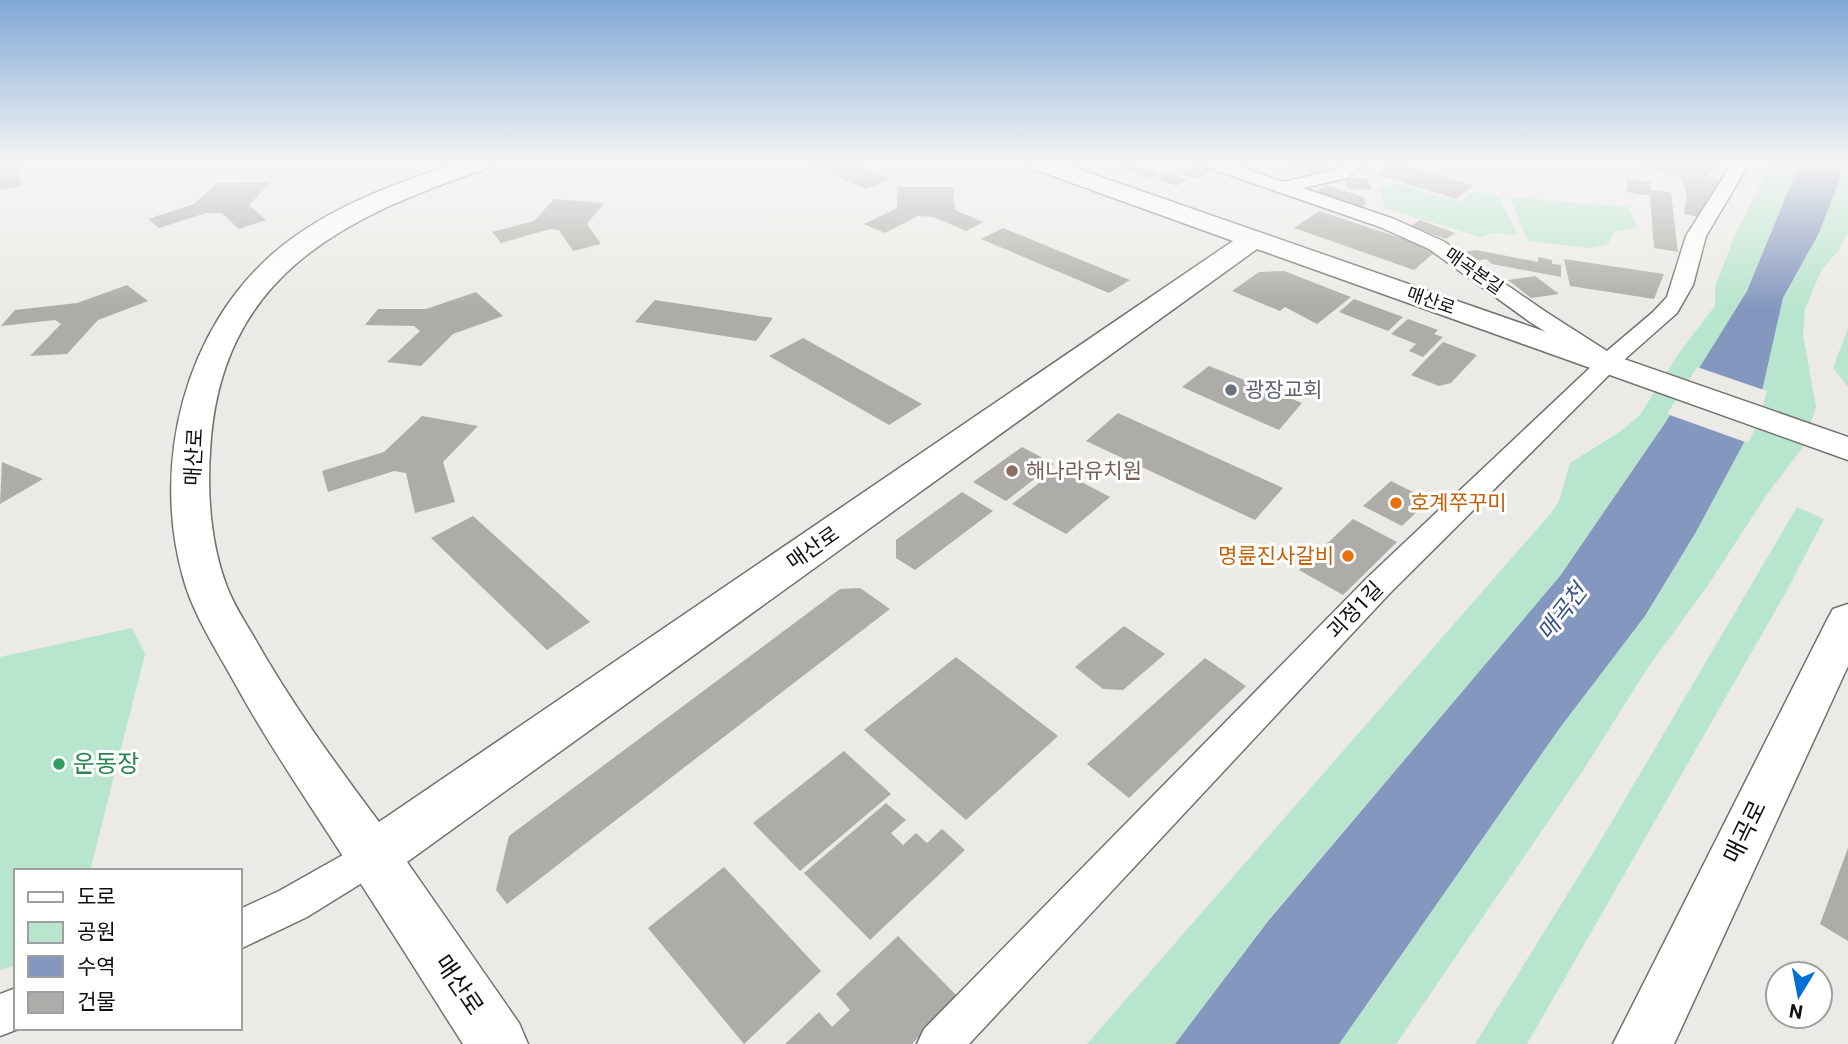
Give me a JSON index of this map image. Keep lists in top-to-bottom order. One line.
{"streets":{"street":["매곡본길","매산로","괴정1길","매곡로"]},"crossings":[["매곡본길","매산로"],["매곡본길","괴정1길"],["매산로","괴정1길"]],"water":["매곡천"],"places":["광장교회","해나라유치원","호계쭈꾸미","명륜진사갈비","운동장"],"legend":["도로","공원","수역","건물"],"north":"bottom"}
